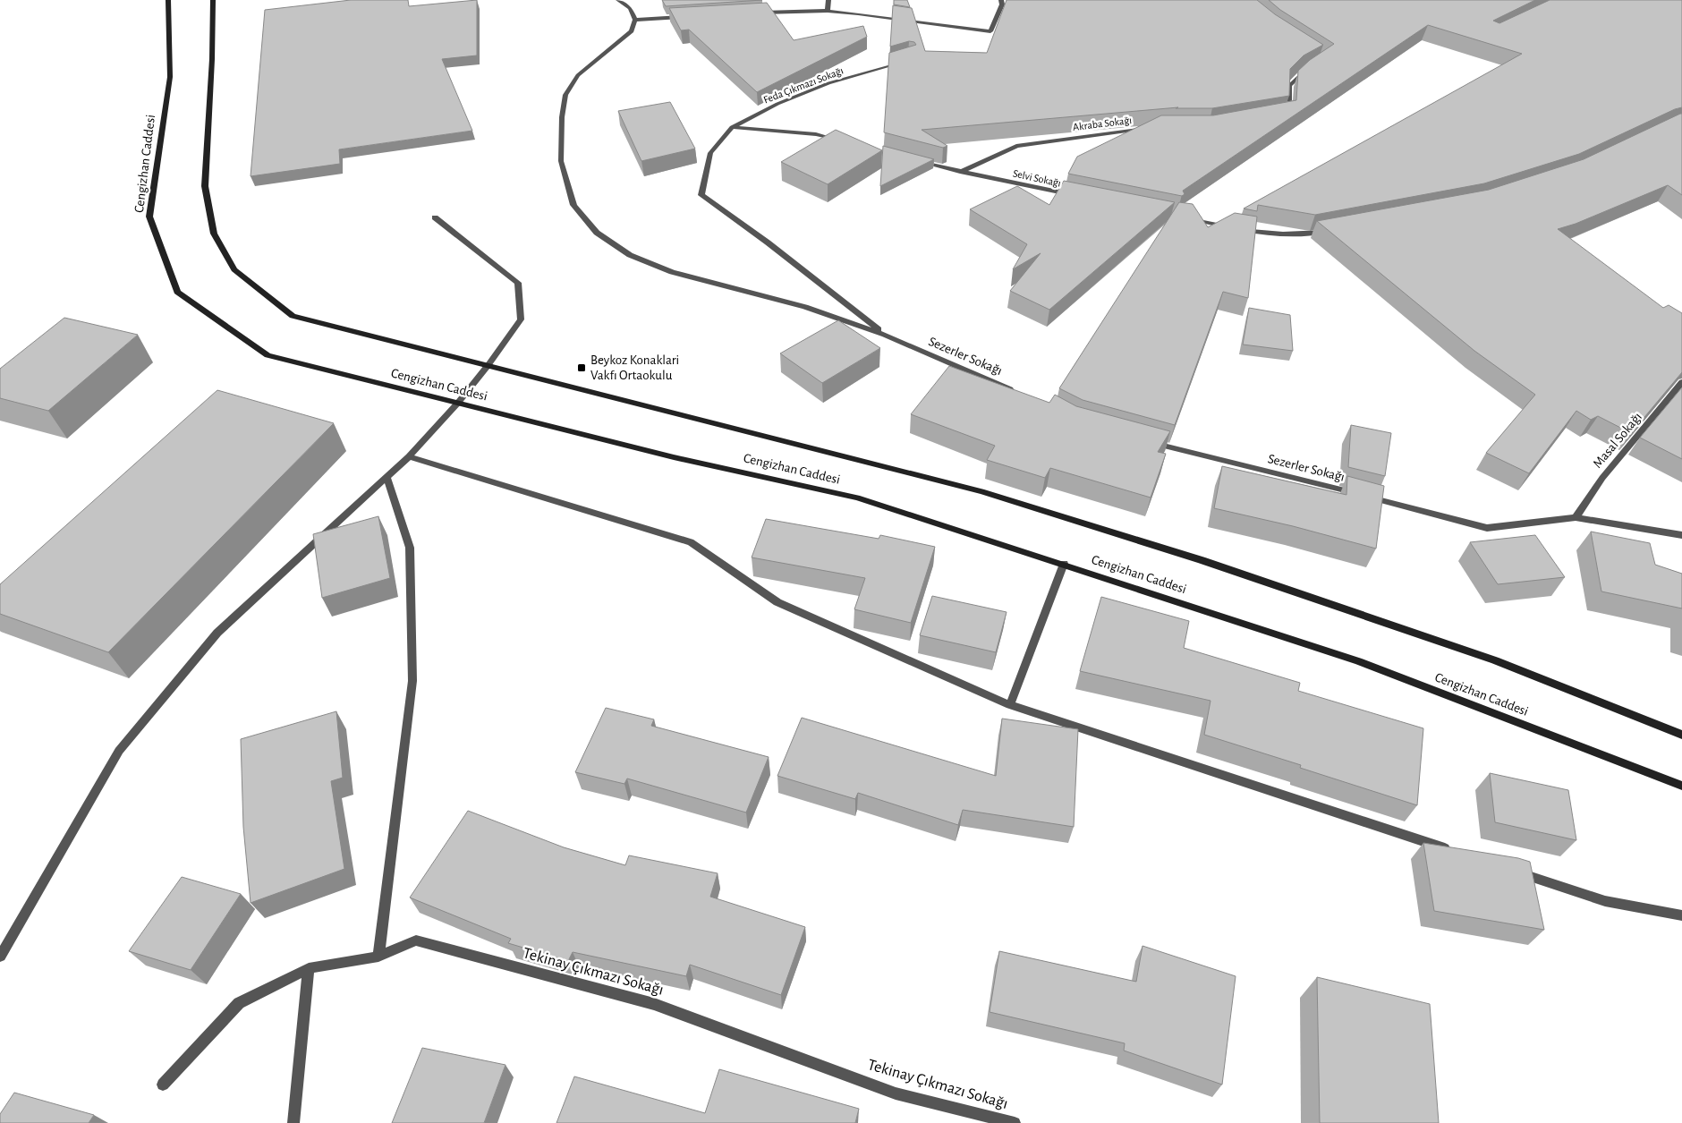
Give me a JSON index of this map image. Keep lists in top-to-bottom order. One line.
{"streets":{"main road":["Cengizhan Caddesi"],"street":["Feda Çıkmazı Sokağı","Akraba Sokağı","Selvi Sokağı","Sezerler Sokağı","Masal Sokağı","Tekinay Çıkmazı Sokağı"]},"crossings":[["Akraba Sokağı","Selvi Sokağı"],["Sezerler Sokağı","Masal Sokağı"]],"places":{"transit":["Beykoz Konaklari Vakfı Ortaokulu"]}}
